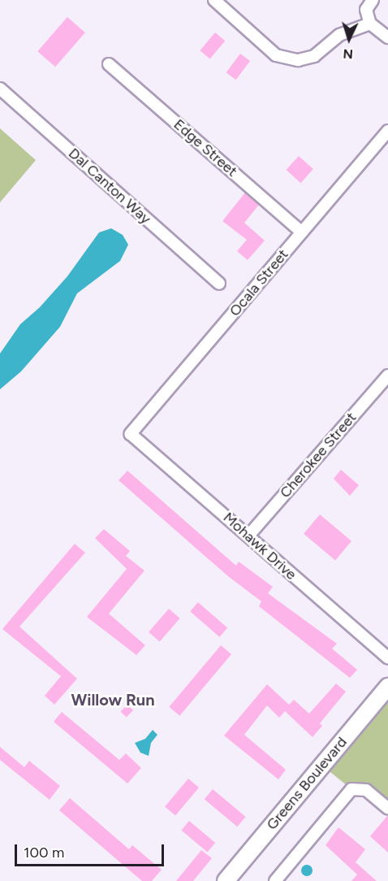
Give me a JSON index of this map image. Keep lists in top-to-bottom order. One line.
{"streets":{"street":["Edge Street","Dal Canton Way","Ocala Street","Cherokee Street","Mohawk Drive","Greens Boulevard"]},"crossings":[["Edge Street","Ocala Street"],["Ocala Street","Mohawk Drive"],["Cherokee Street","Mohawk Drive"]],"districts":["Willow Run"],"scale_bar":"100 m","north":"bottom"}
